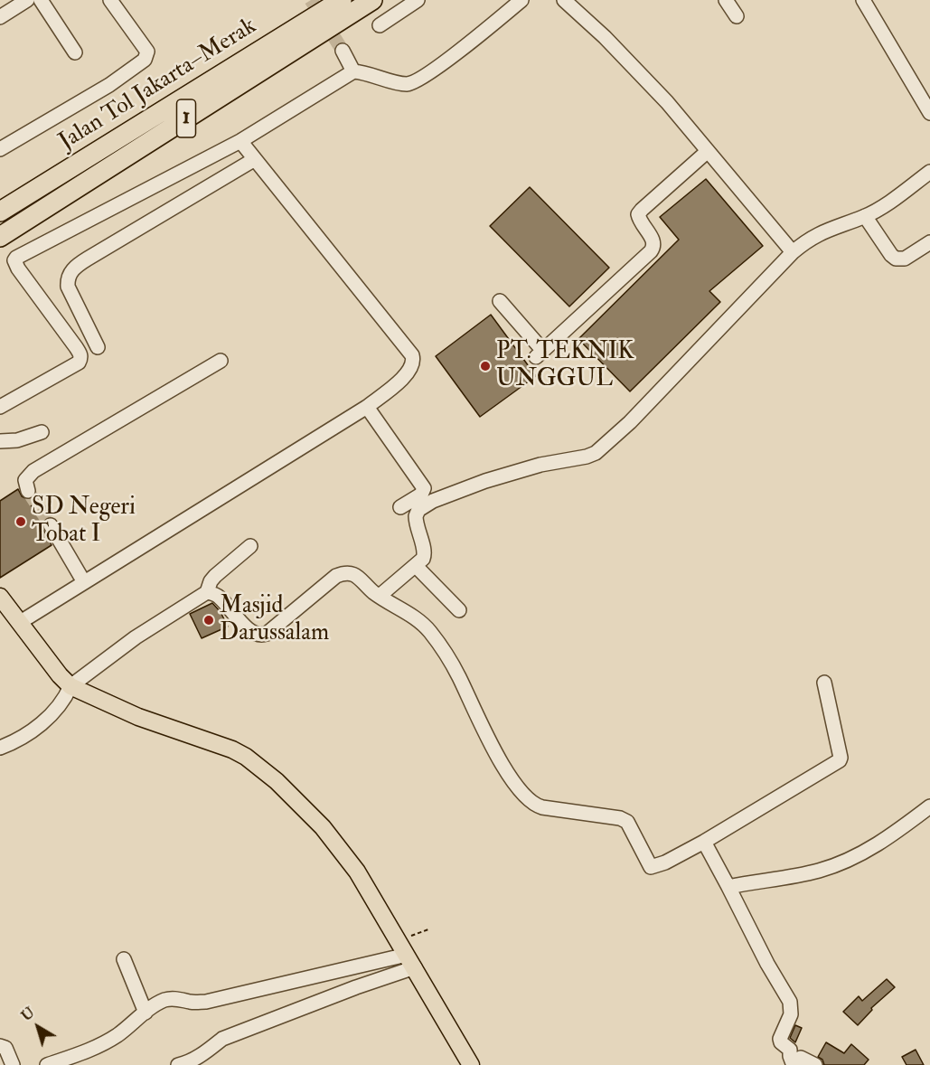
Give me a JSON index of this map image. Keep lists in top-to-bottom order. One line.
{"streets":{"highway":["Jalan Tol Jakarta–Merak","1"]},"places":["PT. TEKNIK UNGGUL","SD Negeri Tobat I","Masjid Darussalam"],"north":"top left"}
